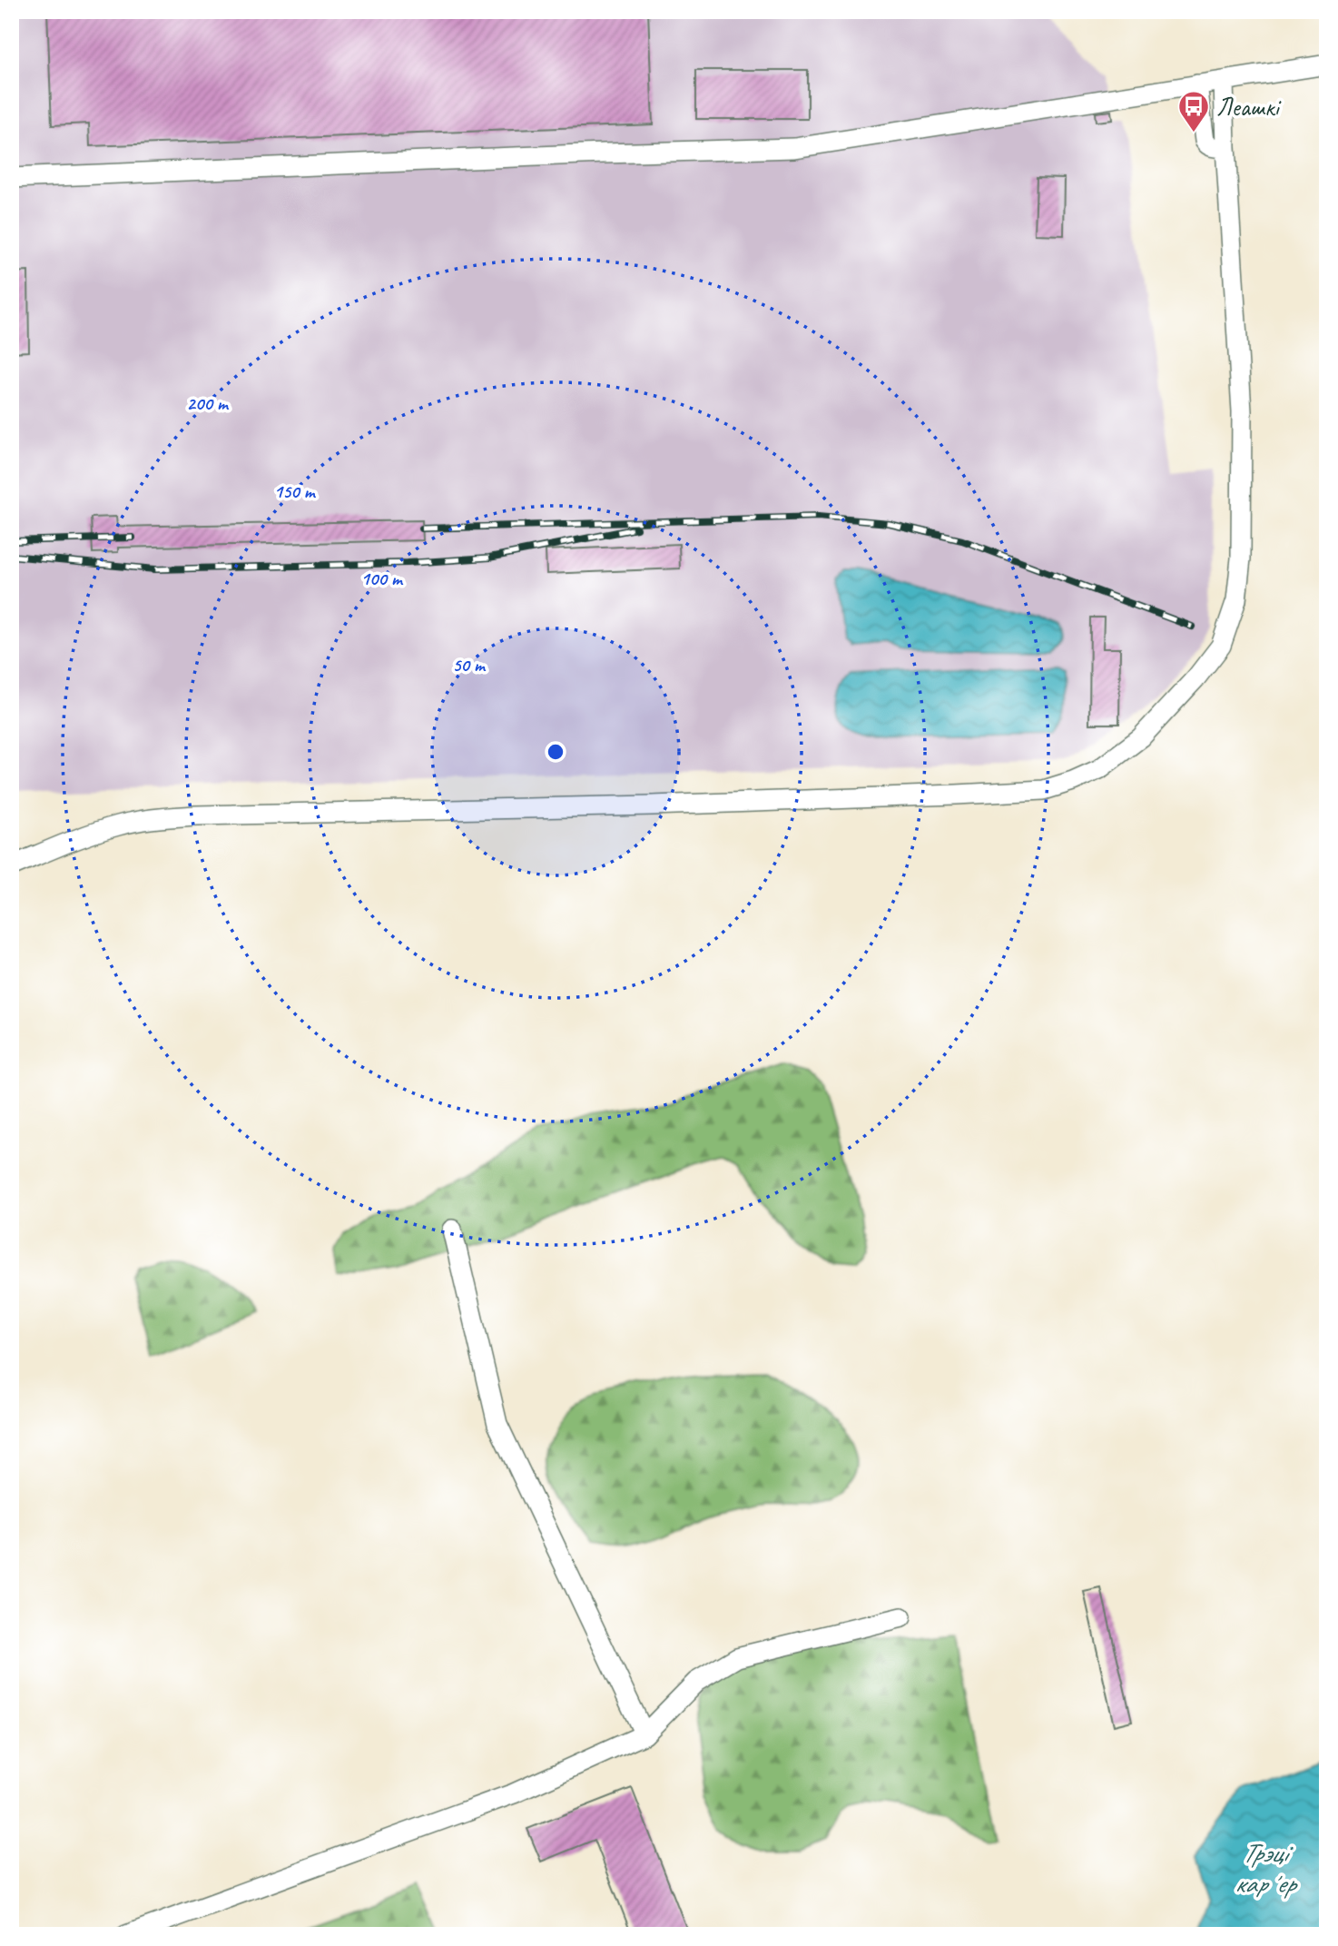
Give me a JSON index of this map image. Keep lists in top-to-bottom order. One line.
{"water":["Трэці карʼер"],"places":{"bus stop":["Леашкі"]},"rings":["200 m","150 m","100 m","50 m"]}
